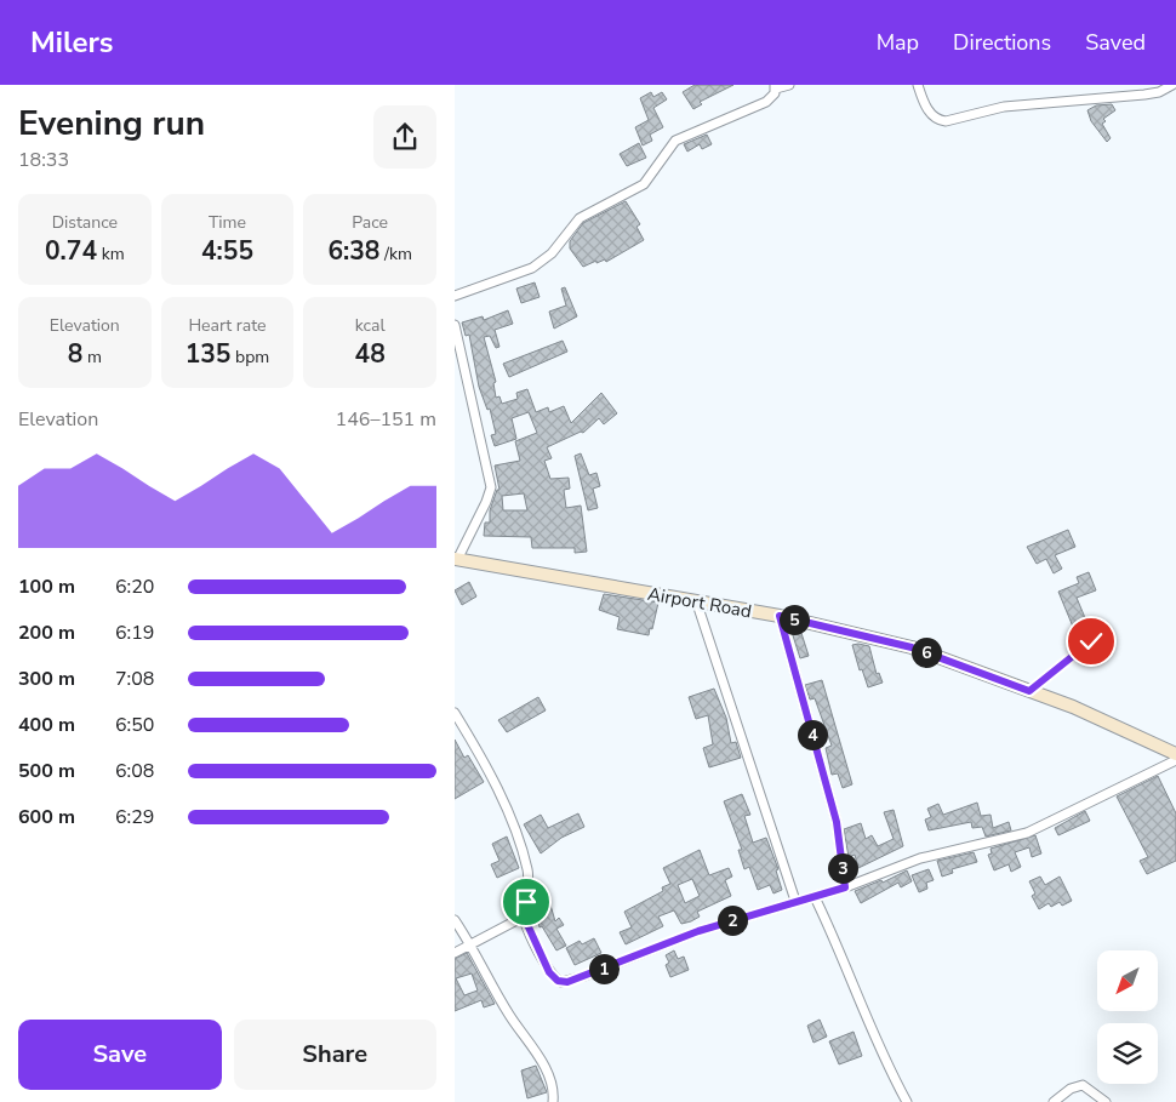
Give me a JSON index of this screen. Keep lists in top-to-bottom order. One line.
{"streets":{"main road":["Airport Road"]},"north":"bottom left","page":{"header":"Milers","nav":["Map","Directions","Saved"],"heading":["Evening run","18:33"],"stats":[["Distance","0.74 km"],["Time","4:55"],["Pace","6:38 /km"],["Elevation","8 m"],["Heart rate","135 bpm"],["kcal","48"]],"chart":["Elevation","146–151 m"],"list":[{"name":"100 m","note":"6:20"},{"name":"200 m","note":"6:19"},{"name":"300 m","note":"7:08"},{"name":"400 m","note":"6:50"},{"name":"500 m","note":"6:08"},{"name":"600 m","note":"6:29"}],"pins":["5","6","4","3","2","1"],"buttons":["Save","Share"]}}
